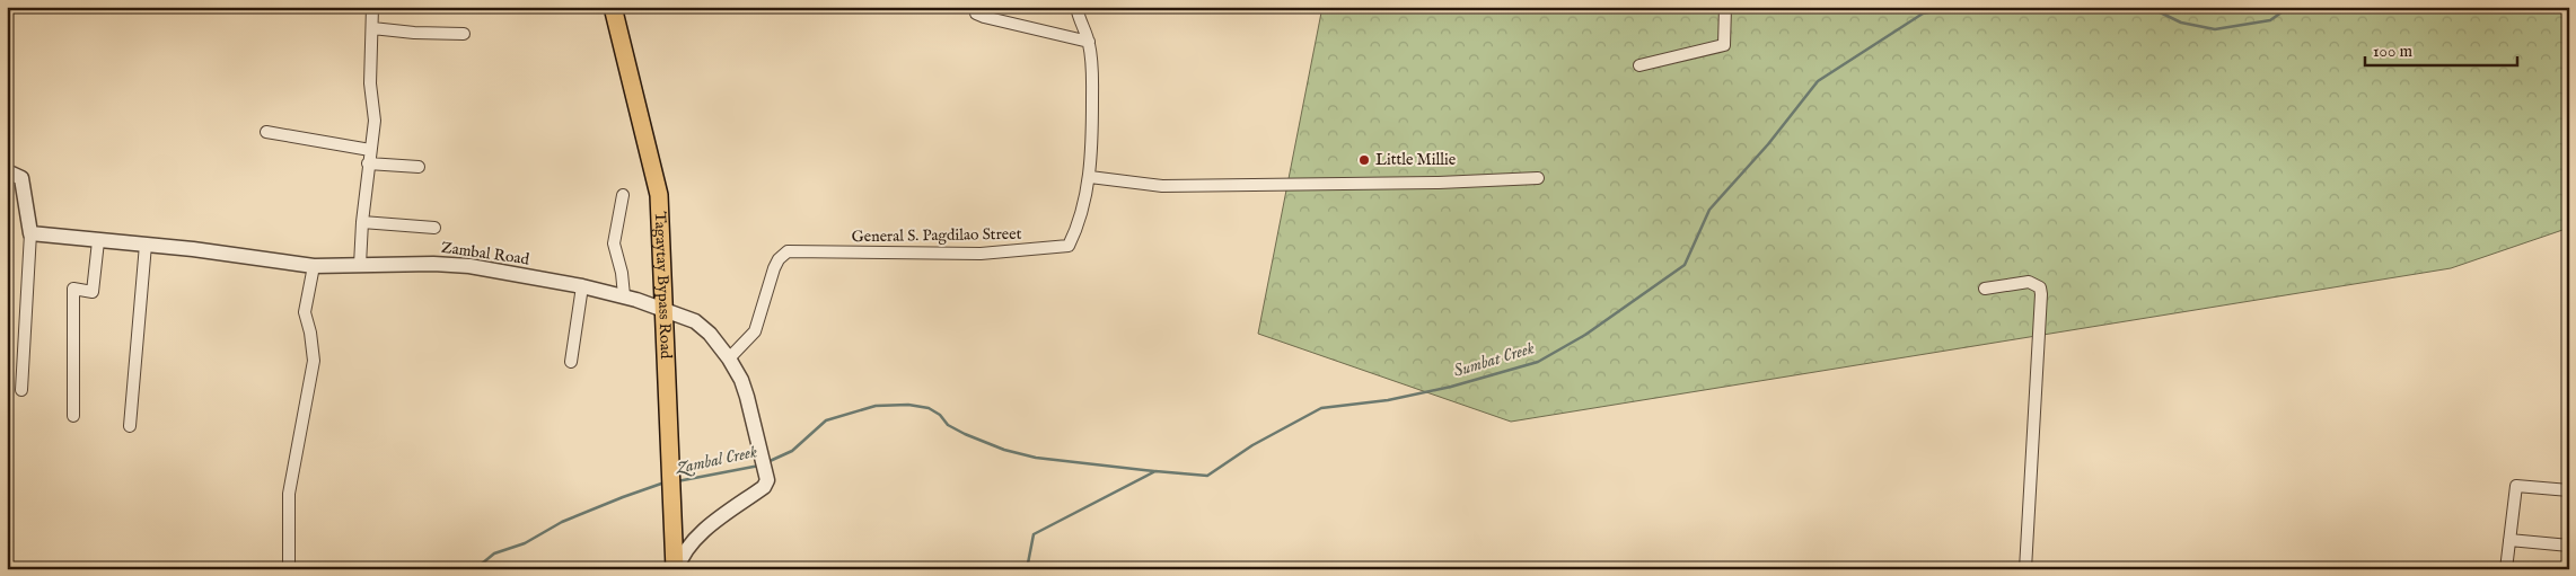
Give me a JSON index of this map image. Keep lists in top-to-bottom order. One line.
{"streets":{"main road":["Tagaytay Bypass Road"],"street":["General S. Pagdilao Street","Zambal Road"]},"crossings":[["General S. Pagdilao Street","Zambal Road"],["Zambal Road","Tagaytay Bypass Road"]],"water":["Sumbat Creek","Zambal Creek"],"places":["Little Millie"],"scale_bar":"100 m"}
